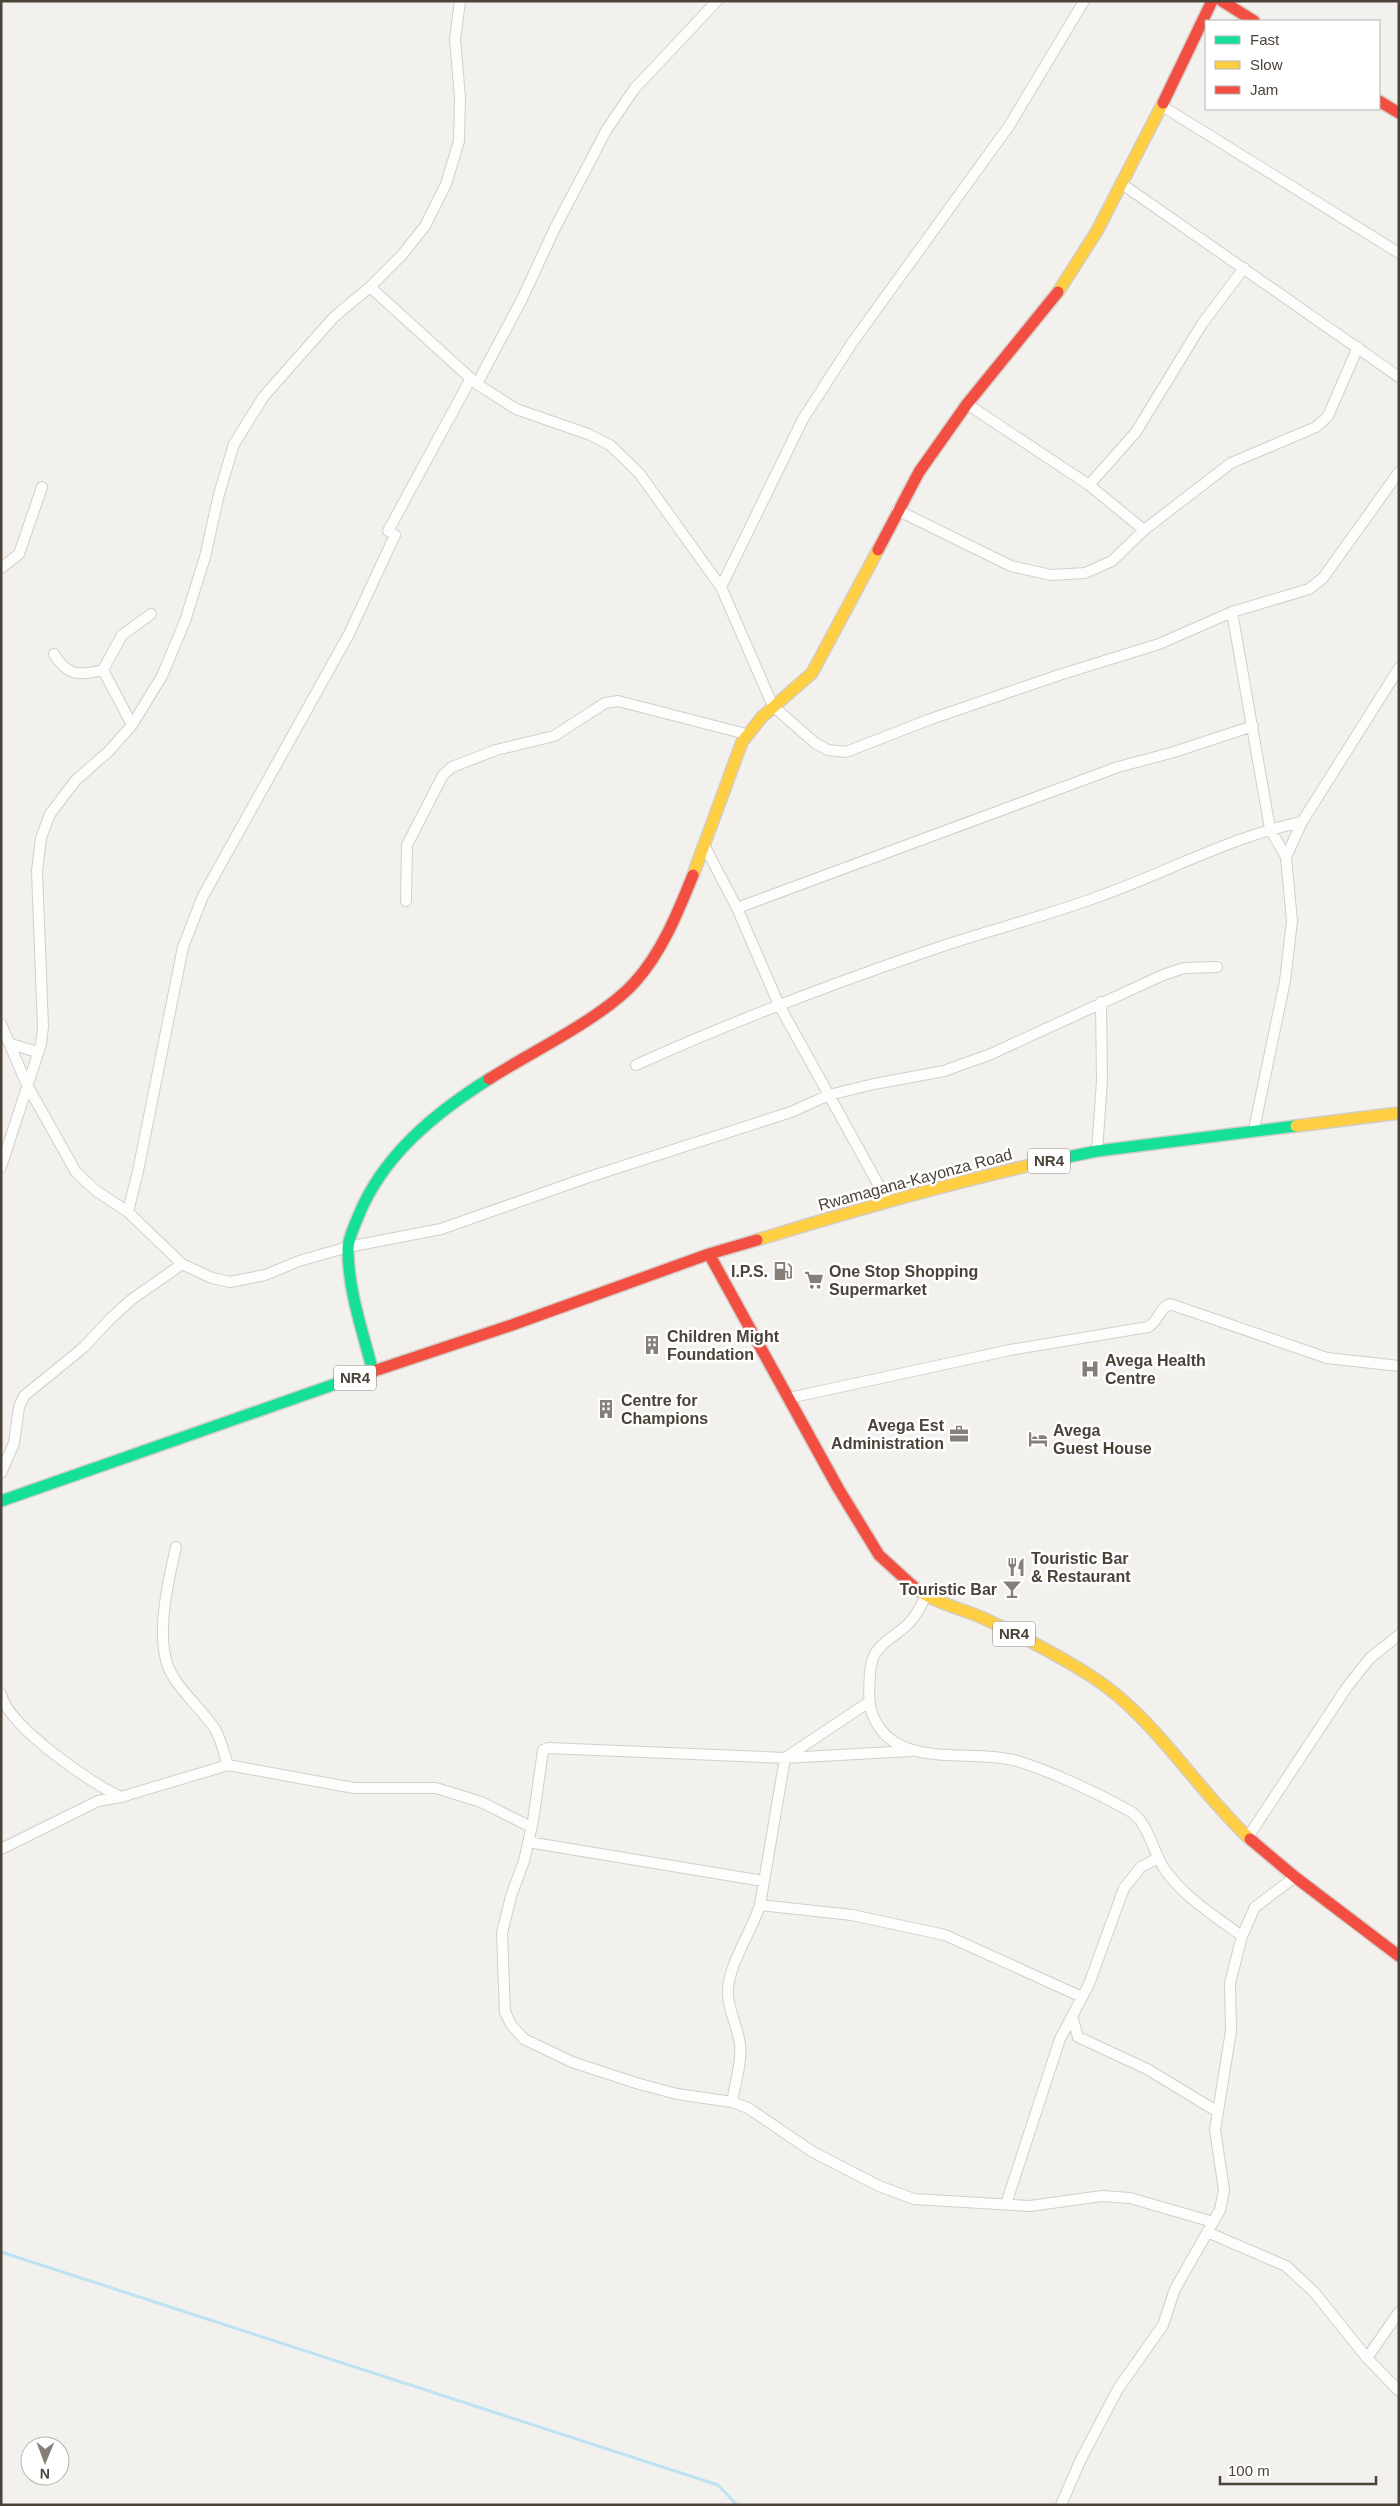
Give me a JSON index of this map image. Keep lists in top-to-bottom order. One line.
{"streets":{"main road":["NR4","Rwamagana-Kayonza Road"]},"crossings":[["NR4","Rwamagana-Kayonza Road"]],"places":{"fuel station":["I.P.S."],"supermarket":["One Stop Shopping Supermarket"],"building":["Children Might Foundation","Centre for Champions"],"hospital":["Avega Health Centre"],"office":["Avega Est Administration"],"hotel":["Avega Guest House"],"restaurant":["Touristic Bar & Restaurant"],"bar":["Touristic Bar"]},"legend":["Fast","Slow","Jam"],"scale_bar":"100 m","north":"bottom"}
